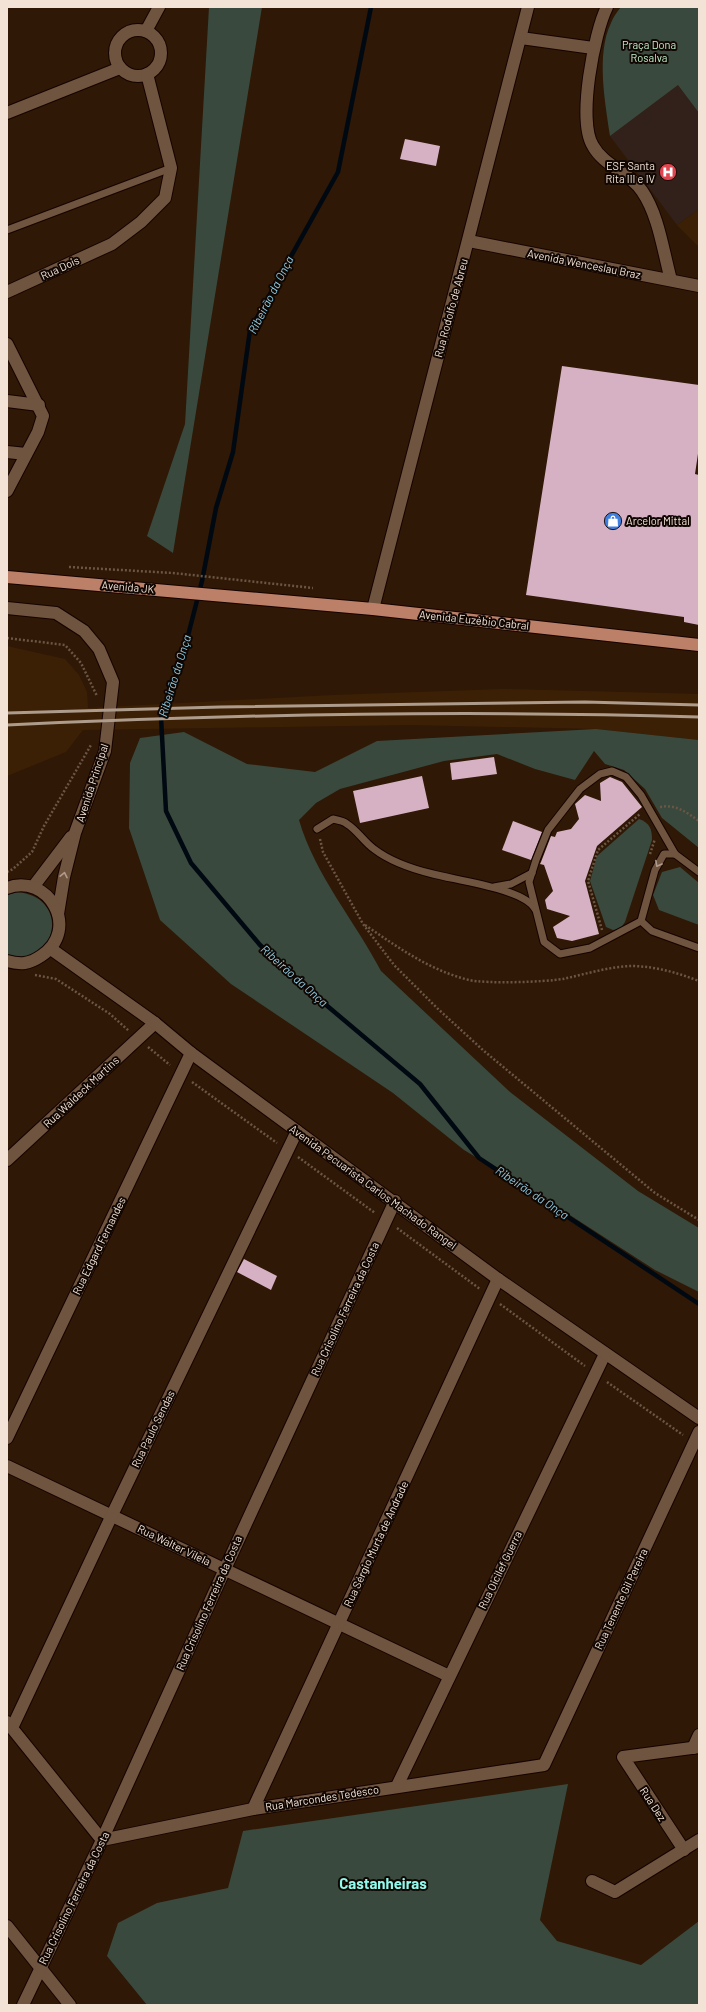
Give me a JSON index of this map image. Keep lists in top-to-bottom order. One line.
{"streets":{"main road":["Avenida JK","Avenida Euzébio Cabral"],"street":["Avenida Wenceslau Braz","Rua Dois","Rua Rodolfo de Abreu","Avenida Principal","Rua Waldeck Martins","Avenida Pecuarista Carlos Machado Rangel","Rua Edgard Fernandes","Rua Crisolino Ferreira da Costa","Rua Paulo Sendas","Rua Sérgio Murta de Andrade","Rua Walter Vilela","Rua Oicilef Guerra","Rua Tenente Gil Pereira","Rua Marcondes Tedesco","Rua Dez"]},"crossings":[["Avenida Wenceslau Braz","Rua Rodolfo de Abreu"],["Rua Rodolfo de Abreu","Avenida Euzébio Cabral"],["Avenida JK","Avenida Euzébio Cabral"],["Avenida Principal","Avenida Pecuarista Carlos Machado Rangel"],["Rua Waldeck Martins","Avenida Pecuarista Carlos Machado Rangel"],["Avenida Pecuarista Carlos Machado Rangel","Rua Edgard Fernandes"],["Avenida Pecuarista Carlos Machado Rangel","Rua Crisolino Ferreira da Costa"],["Avenida Pecuarista Carlos Machado Rangel","Rua Paulo Sendas"],["Avenida Pecuarista Carlos Machado Rangel","Rua Sérgio Murta de Andrade"],["Avenida Pecuarista Carlos Machado Rangel","Rua Oicilef Guerra"],["Rua Crisolino Ferreira da Costa","Rua Walter Vilela"],["Rua Crisolino Ferreira da Costa","Rua Marcondes Tedesco"],["Rua Paulo Sendas","Rua Walter Vilela"],["Rua Sérgio Murta de Andrade","Rua Walter Vilela"],["Rua Sérgio Murta de Andrade","Rua Marcondes Tedesco"],["Rua Walter Vilela","Rua Oicilef Guerra"],["Rua Oicilef Guerra","Rua Marcondes Tedesco"],["Rua Tenente Gil Pereira","Rua Marcondes Tedesco"]],"districts":["Castanheiras"],"water":["Ribeirão da Onça"],"parks":["Praça Dona Rosalva"],"places":{"hospital":["ESF Santa Rita III e IV"],"shop":["Arcelor Mittal"]}}
